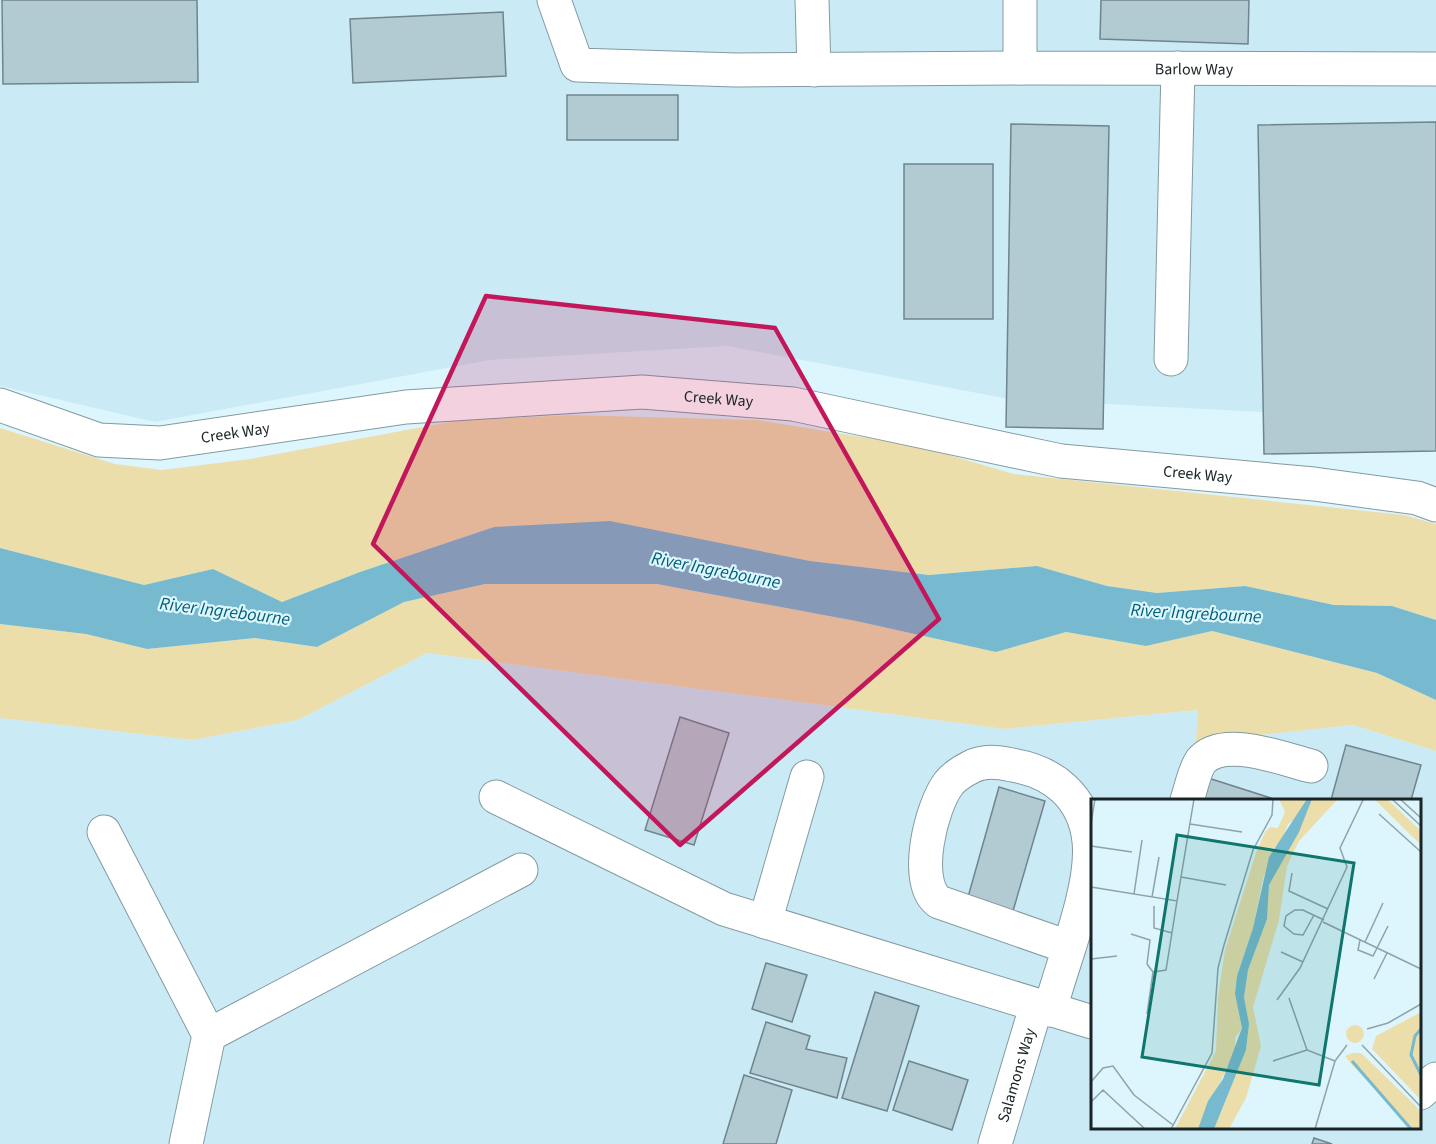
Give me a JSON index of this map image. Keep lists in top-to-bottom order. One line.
{"streets":{"street":["Barlow Way","Creek Way","Salamons Way"]},"water":["River Ingrebourne"]}
